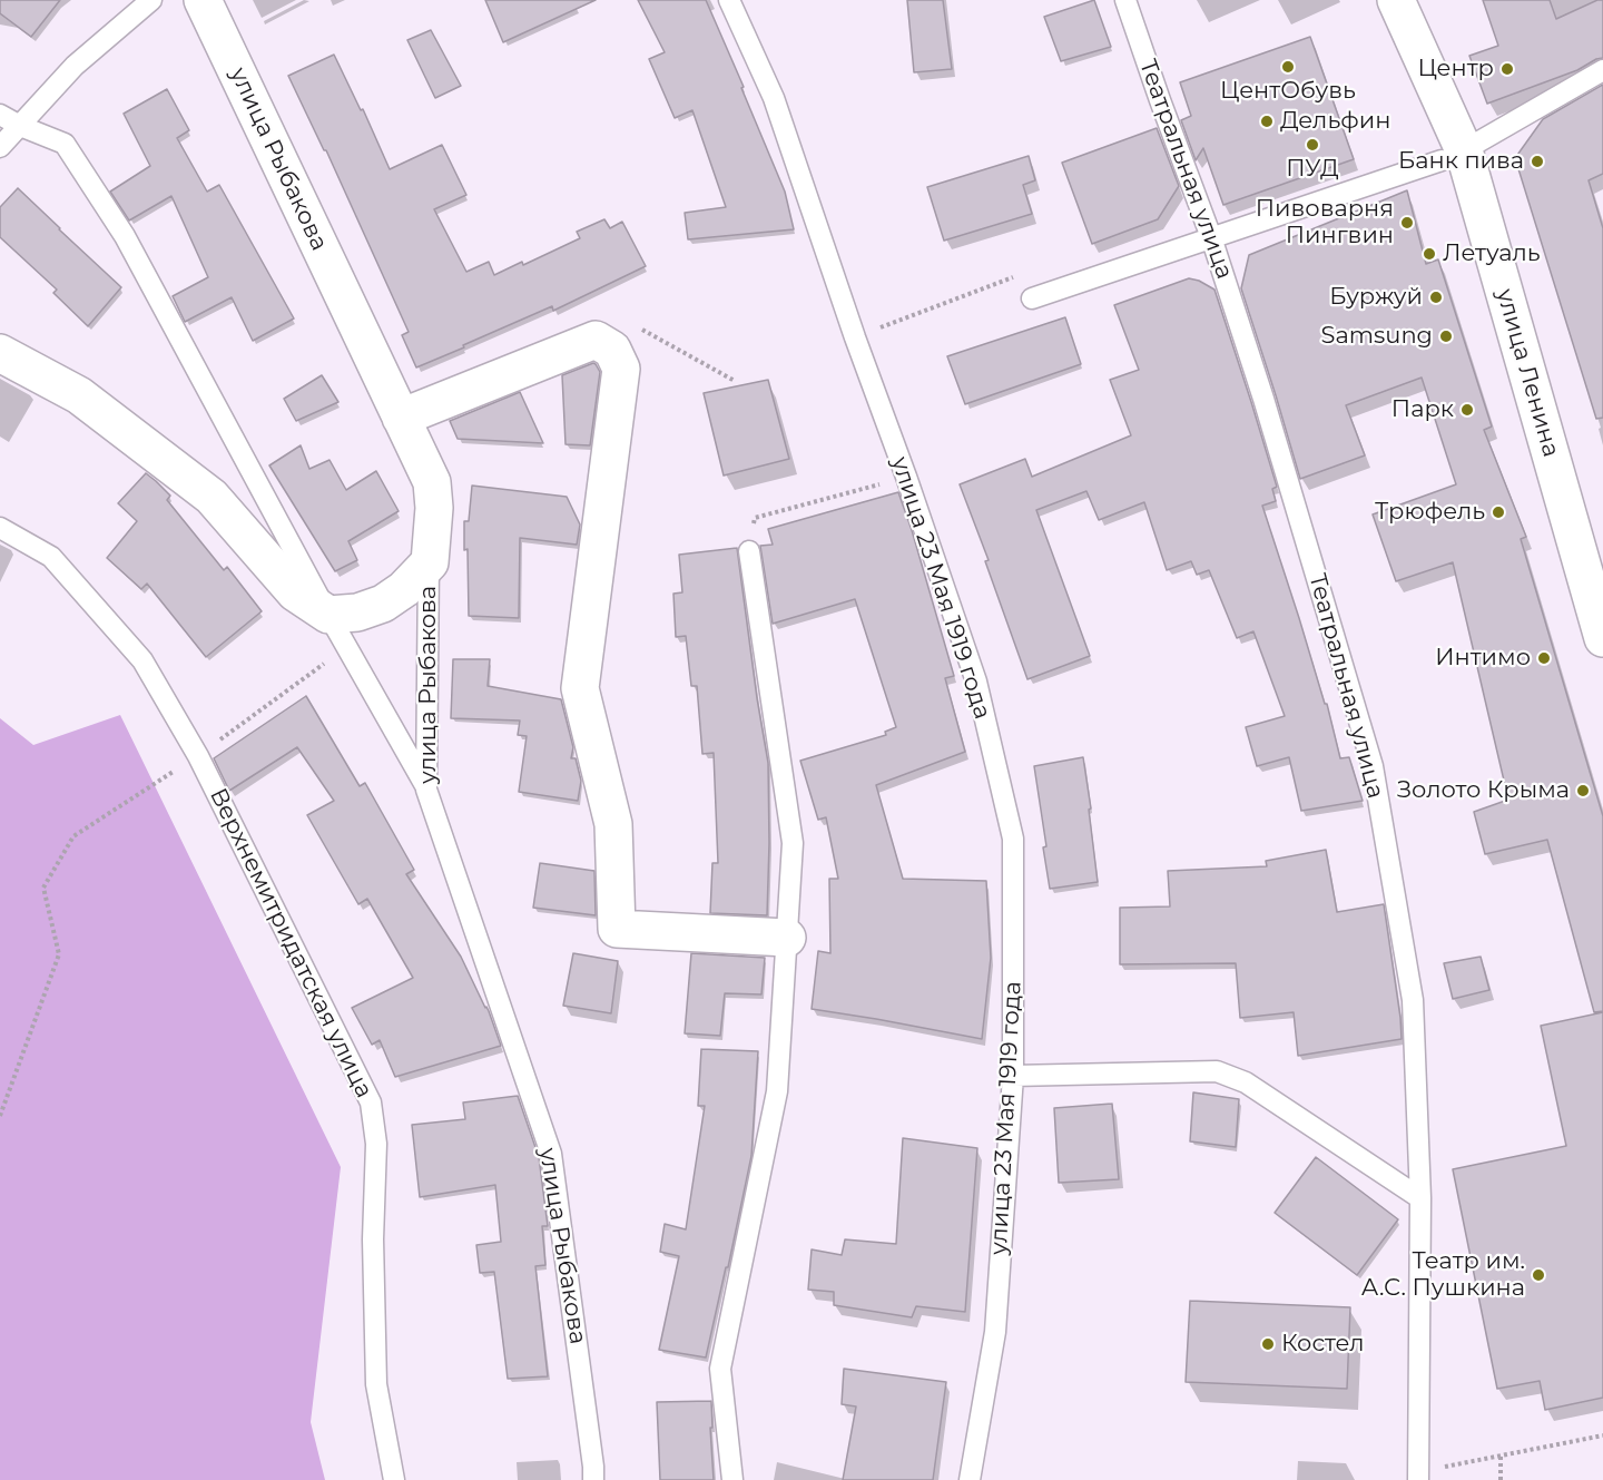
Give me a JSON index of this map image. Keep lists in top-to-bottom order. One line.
{"streets":{"street":["улица Рыбакова","улица Ленина"],"lane":["Театральная улица","улица 23 Мая 1919 года","Верхнемитридатская улица"]},"places":["ЦентОбувь","Центр","Дельфин","ПУД","Банк пива","Пивоварня Пингвин","Летуаль","Буржуй","Samsung","Парк","Трюфель","Интимо","Золото Крыма","Театр им. А.С. Пушкина","Костел"]}
